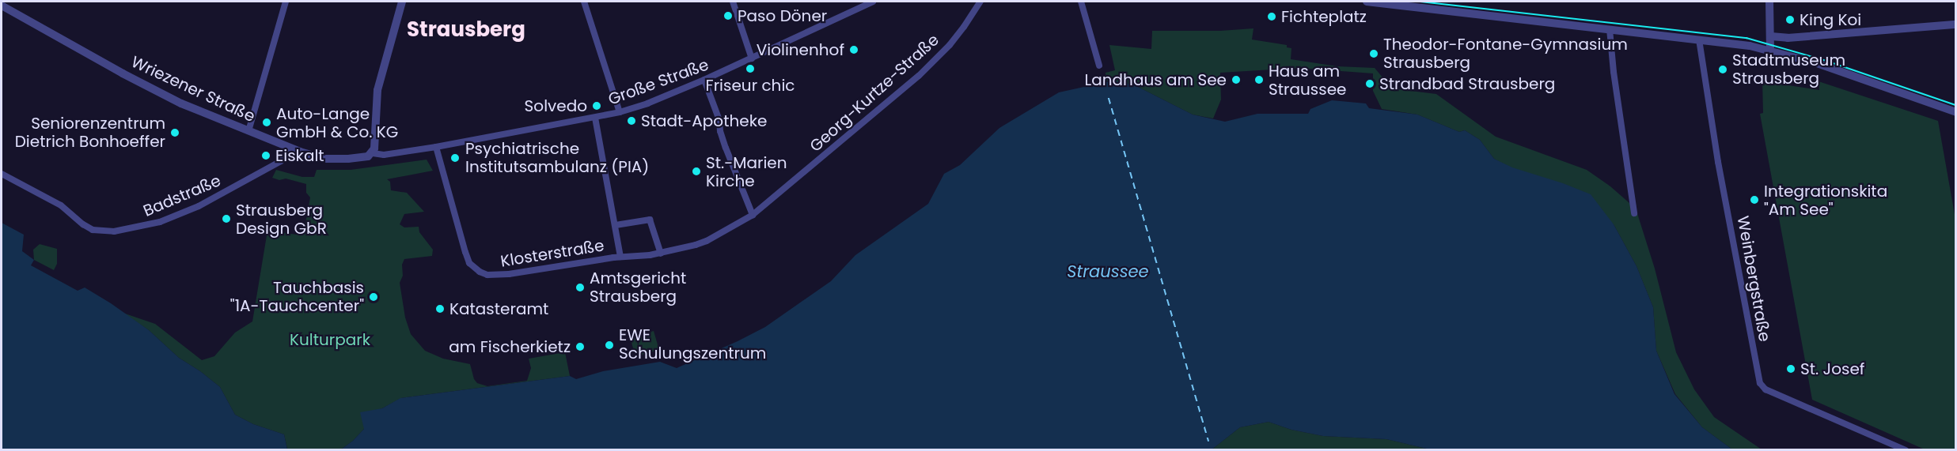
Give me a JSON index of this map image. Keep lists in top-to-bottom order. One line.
{"streets":{"street":["Große Straße","Wriezener Straße","Georg-Kurtze-Straße","Badstraße","Klosterstraße","Weinbergstraße"]},"crossings":[["Große Straße","Wriezener Straße"],["Große Straße","Klosterstraße"],["Wriezener Straße","Badstraße"],["Georg-Kurtze-Straße","Klosterstraße"]],"districts":["Strausberg"],"water":["Straussee"],"parks":["Kulturpark"],"places":["Paso Döner","Fichteplatz","King Koi","Violinenhof","Theodor-Fontane-Gymnasium Strausberg","Friseur chic","Stadtmuseum Strausberg","Landhaus am See","Haus am Straussee","Strandbad Strausberg","Solvedo","Stadt-Apotheke","Auto-Lange GmbH & Co. KG","Seniorenzentrum Dietrich Bonhoeffer","Eiskalt","Psychiatrische Institutsambulanz (PIA)","St.-Marien Kirche","Integrationskita \"Am See\"","Strausberg Design GbR","Amtsgericht Strausberg","Tauchbasis \"1A-Tauchcenter\"","Katasteramt","EWE Schulungszentrum","am Fischerkietz","St. Josef"]}
